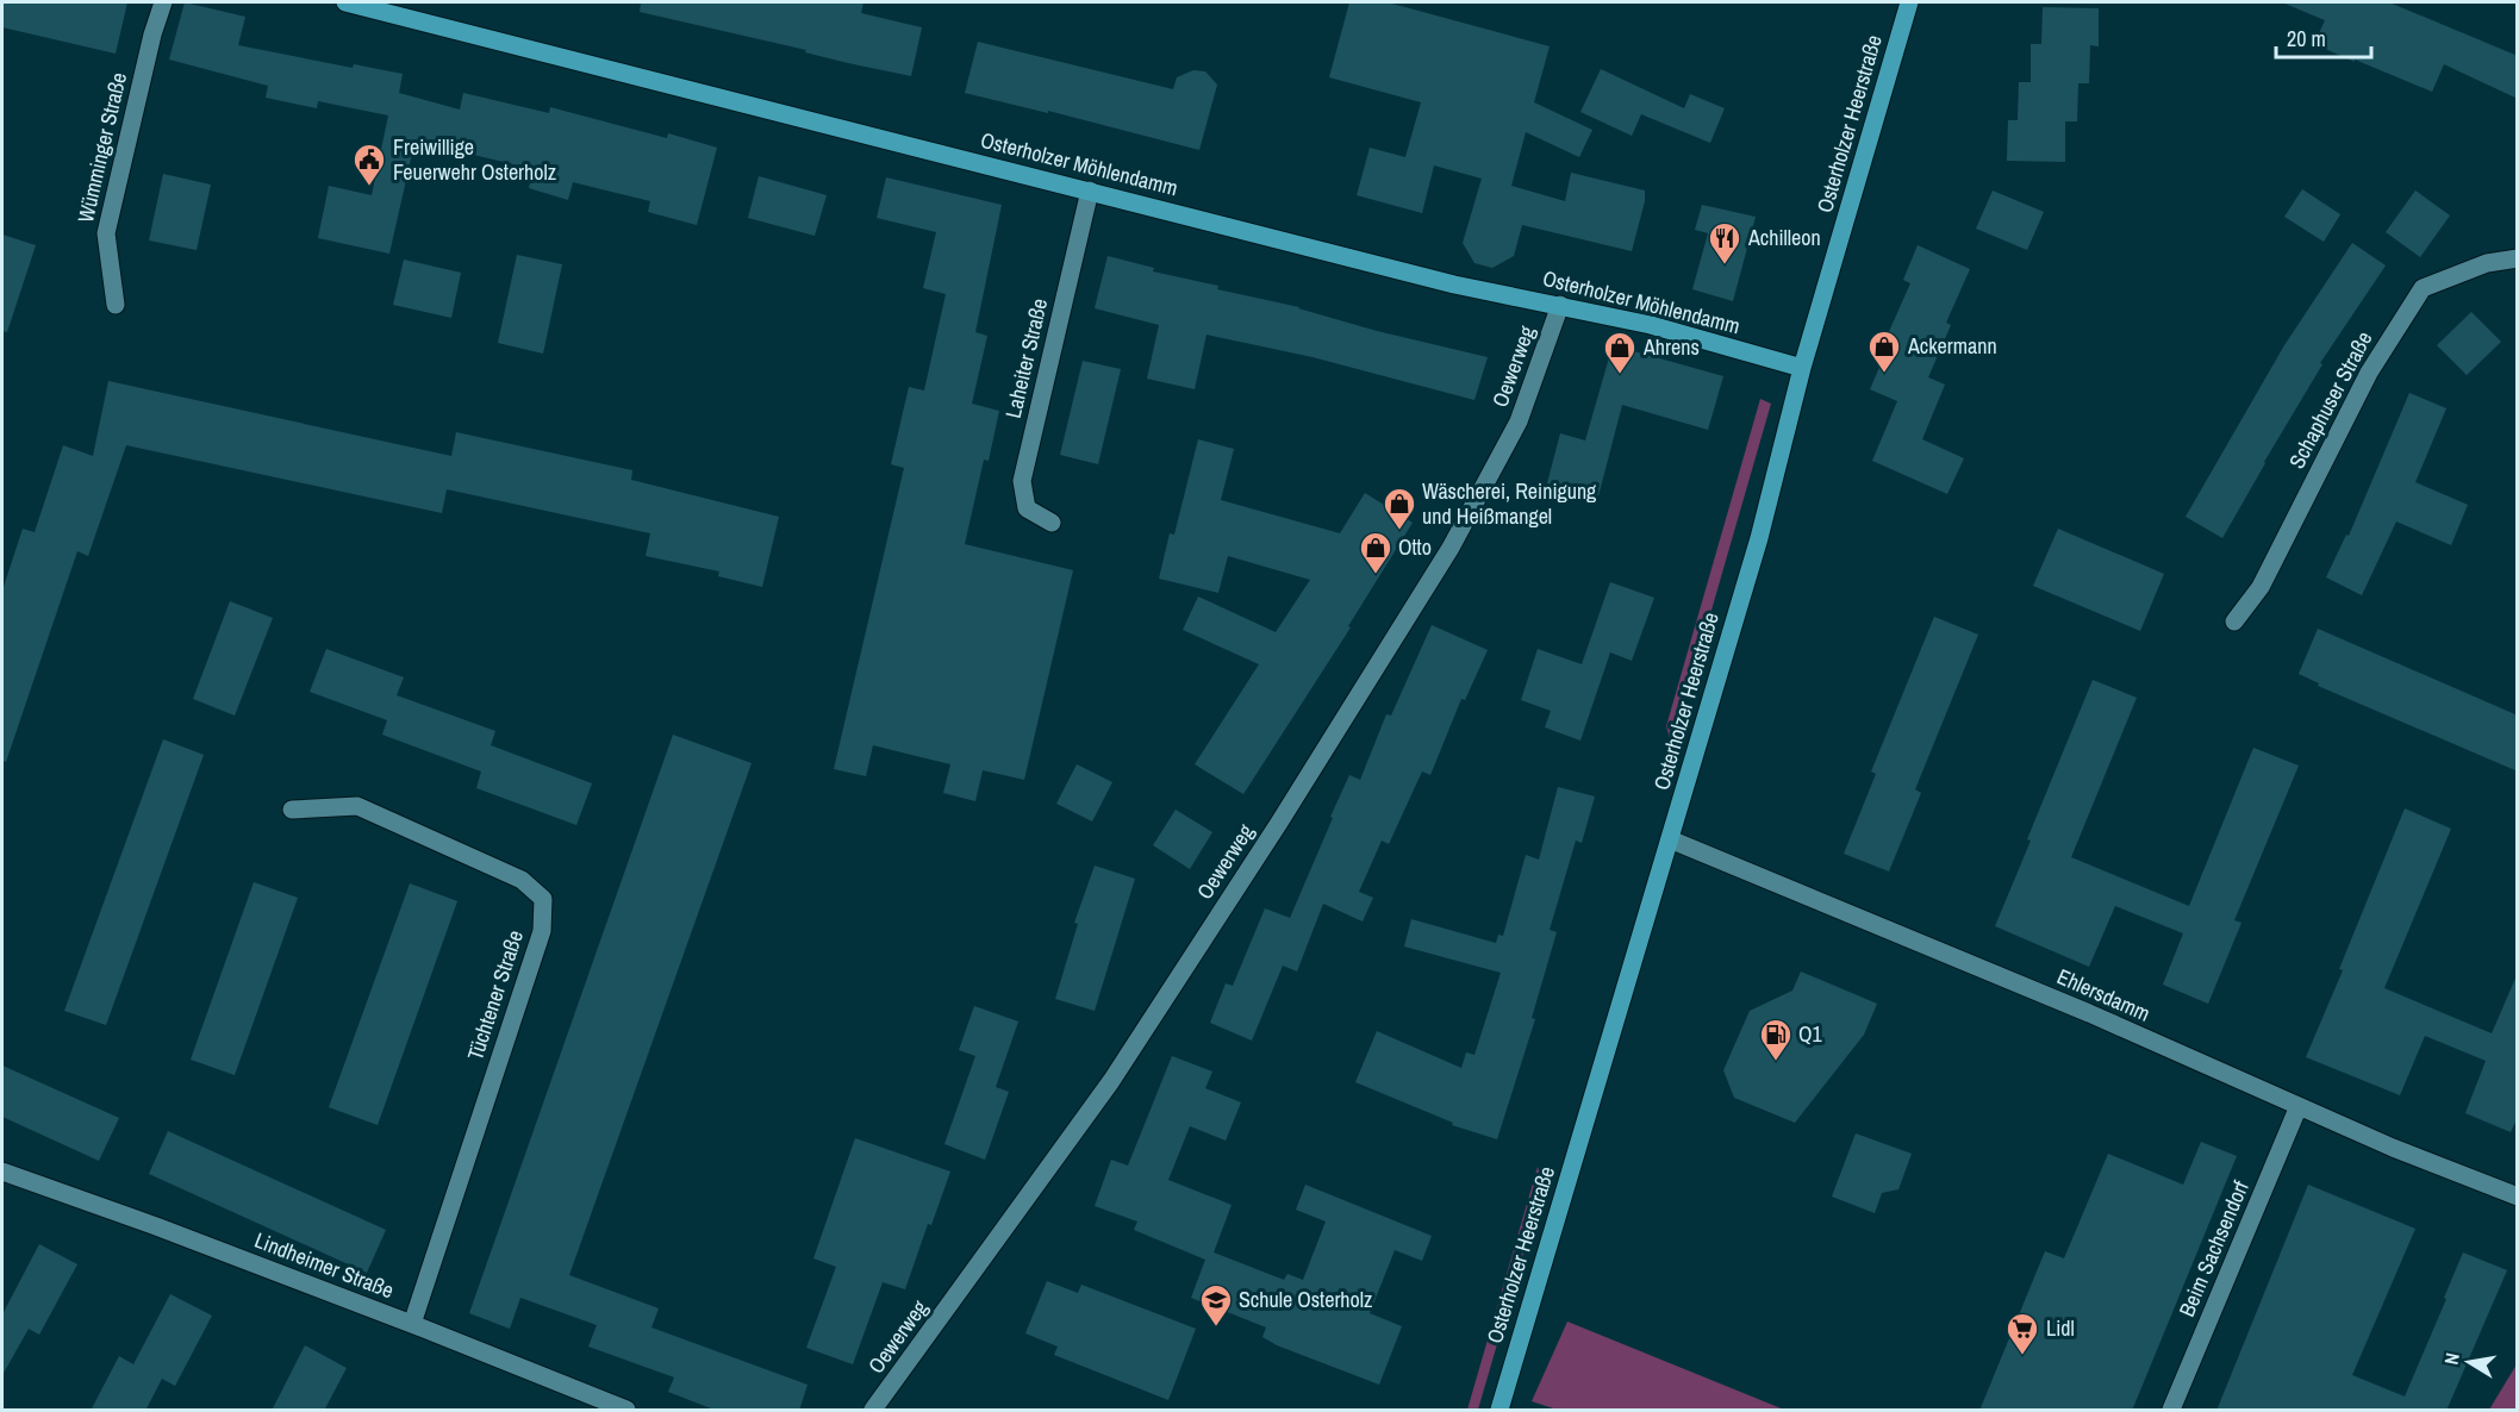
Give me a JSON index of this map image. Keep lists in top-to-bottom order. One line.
{"streets":{"main road":["Osterholzer Heerstraße","Osterholzer Möhlendamm"],"street":["Wümminger Straße","Laheiter Straße","Oewerweg","Schaphuser Straße","Tüchtener Straße","Ehlersdamm","Beim Sachsendorf","Lindheimer Straße"]},"crossings":[["Osterholzer Heerstraße","Osterholzer Möhlendamm"],["Osterholzer Heerstraße","Ehlersdamm"],["Osterholzer Möhlendamm","Laheiter Straße"],["Osterholzer Möhlendamm","Oewerweg"],["Tüchtener Straße","Lindheimer Straße"],["Ehlersdamm","Beim Sachsendorf"]],"places":{"public building":["Freiwillige Feuerwehr Osterholz"],"restaurant":["Achilleon"],"shop":["Ackermann","Ahrens","Wäscherei, Reinigung und Heißmangel","Otto"],"fuel station":["Q1"],"school or university":["Schule Osterholz"],"supermarket":["Lidl"]},"scale_bar":"20 m","north":"left"}
